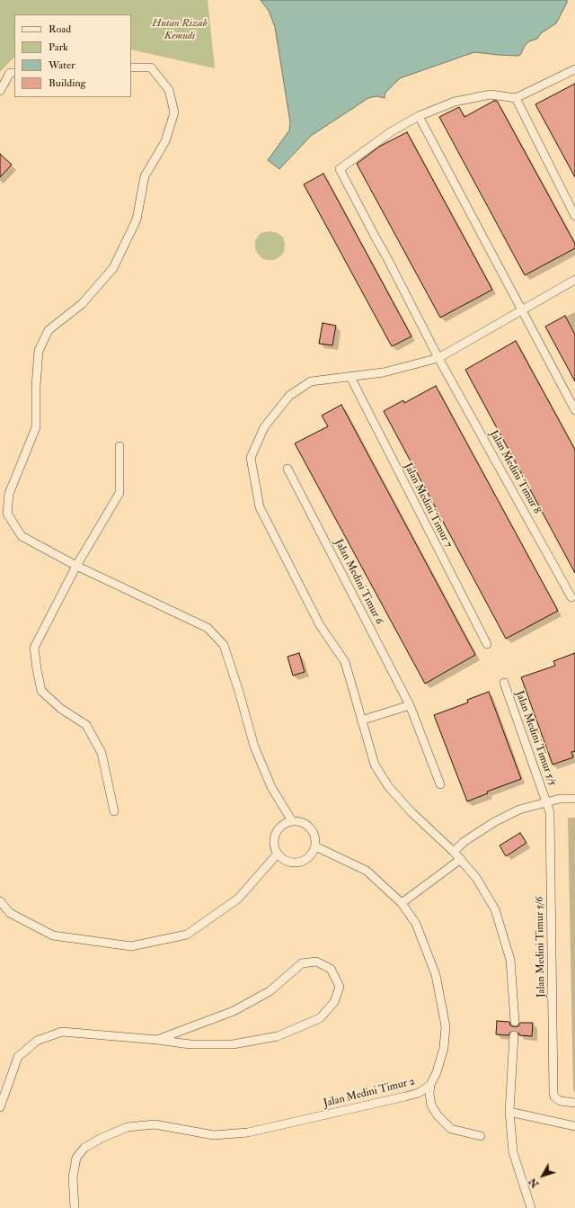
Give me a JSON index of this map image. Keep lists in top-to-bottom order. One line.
{"streets":{"street":["Jalan Medini Timur 8","Jalan Medini Timur 7","Jalan Medini Timur 6","Jalan Medini Timur 5/5","Jalan Medini Timur 5/6","Jalan Medini Timur 2"]},"crossings":[["Jalan Medini Timur 5/5","Jalan Medini Timur 5/6"]],"parks":["Hutan Rizab Kemudi"],"legend":["Road","Park","Water","Building"],"north":"bottom left"}
